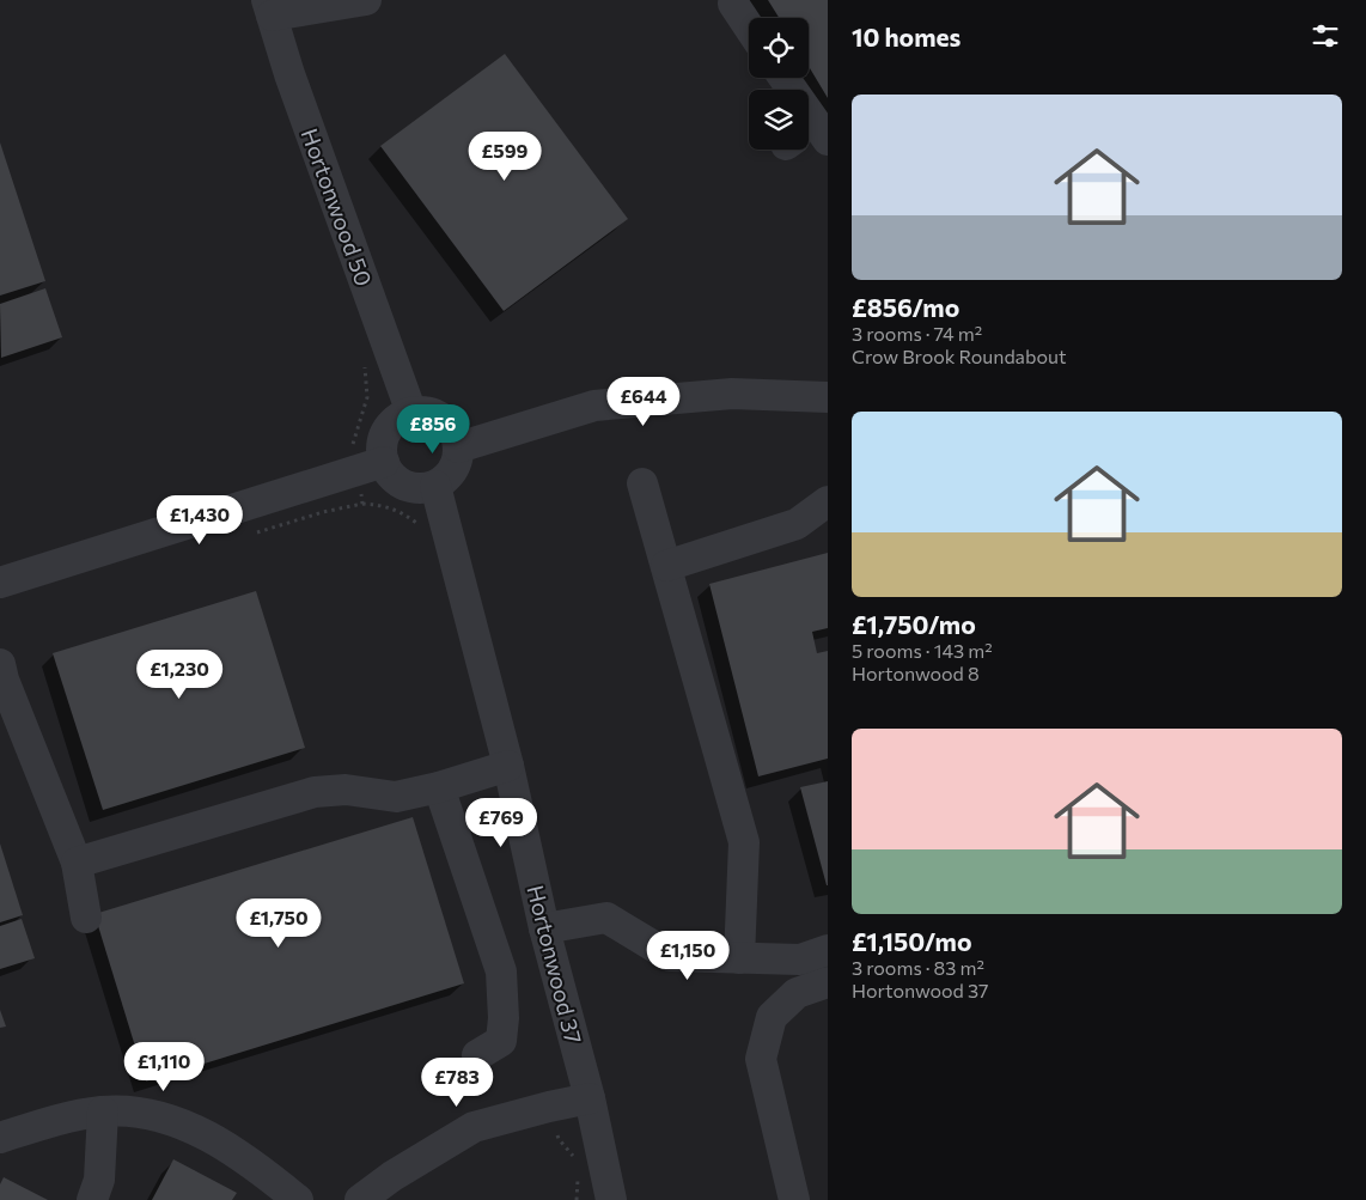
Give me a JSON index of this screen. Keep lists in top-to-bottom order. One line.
{"streets":{"street":["Hortonwood 50","Hortonwood 37"]},"crossings":[["Hortonwood 50","Hortonwood 37"]],"page":{"heading":"10 homes","list":[{"name":"£856/mo","note":"3 rooms · 74 m² · Crow Brook Roundabout"},{"name":"£1,750/mo","note":"5 rooms · 143 m² · Hortonwood 8"},{"name":"£1,150/mo","note":"3 rooms · 83 m² · Hortonwood 37"}],"price":["£599","£644","£856","£1,430","£1,230","£769","£1,750","£1,150","£1,110","£783"]}}
